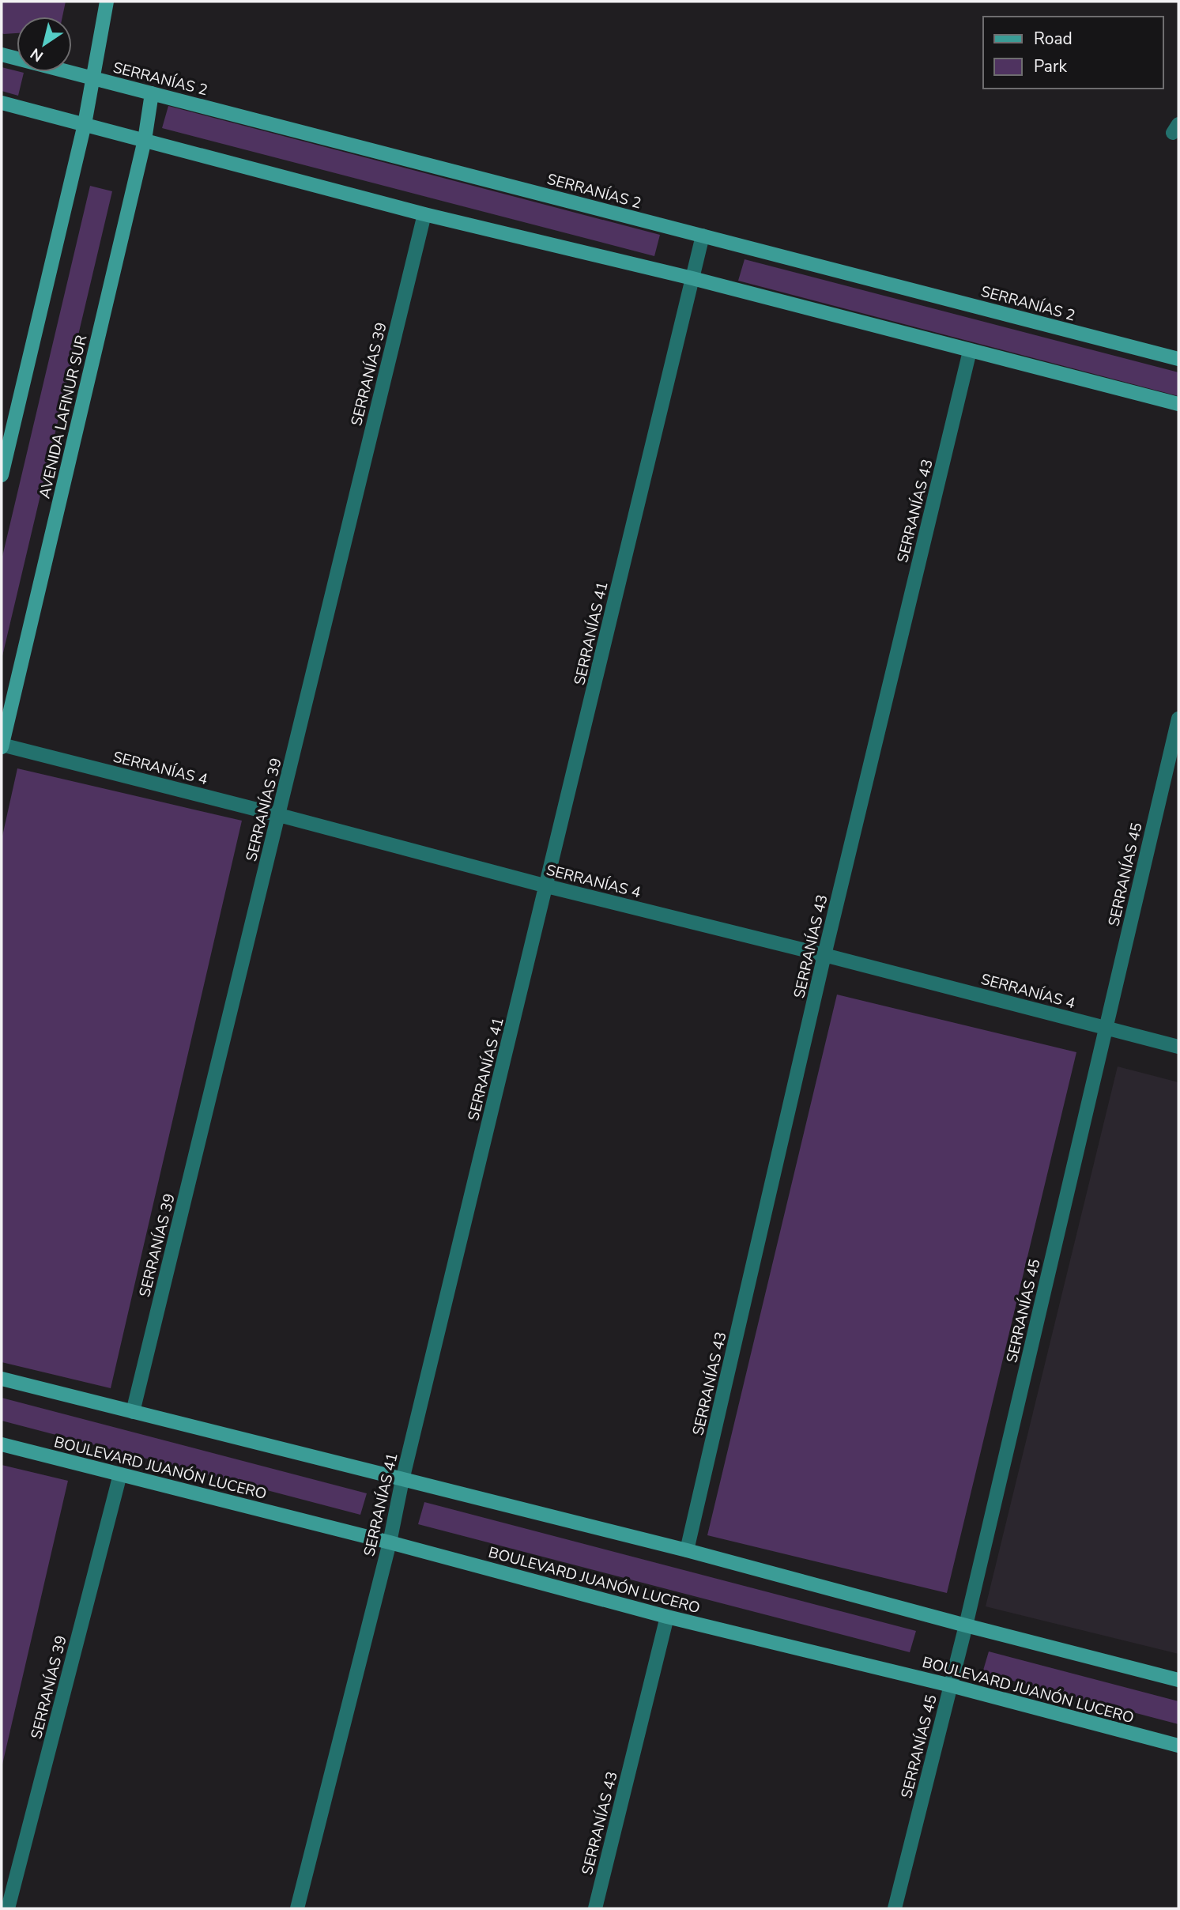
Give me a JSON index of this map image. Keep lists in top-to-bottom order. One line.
{"streets":{"street":["SERRANÍAS 2","SERRANÍAS 39","AVENIDA LAFINUR SUR","SERRANÍAS 43","SERRANÍAS 41","SERRANÍAS 4","SERRANÍAS 45","BOULEVARD JUANÓN LUCERO"]},"crossings":[["SERRANÍAS 2","AVENIDA LAFINUR SUR"],["SERRANÍAS 2","SERRANÍAS 41"],["SERRANÍAS 39","SERRANÍAS 4"],["SERRANÍAS 39","BOULEVARD JUANÓN LUCERO"],["AVENIDA LAFINUR SUR","SERRANÍAS 4"],["SERRANÍAS 43","SERRANÍAS 4"],["SERRANÍAS 43","BOULEVARD JUANÓN LUCERO"],["SERRANÍAS 41","SERRANÍAS 4"],["SERRANÍAS 41","BOULEVARD JUANÓN LUCERO"],["SERRANÍAS 4","SERRANÍAS 45"],["SERRANÍAS 45","BOULEVARD JUANÓN LUCERO"]],"legend":["Road","Park"],"north":"bottom left"}
